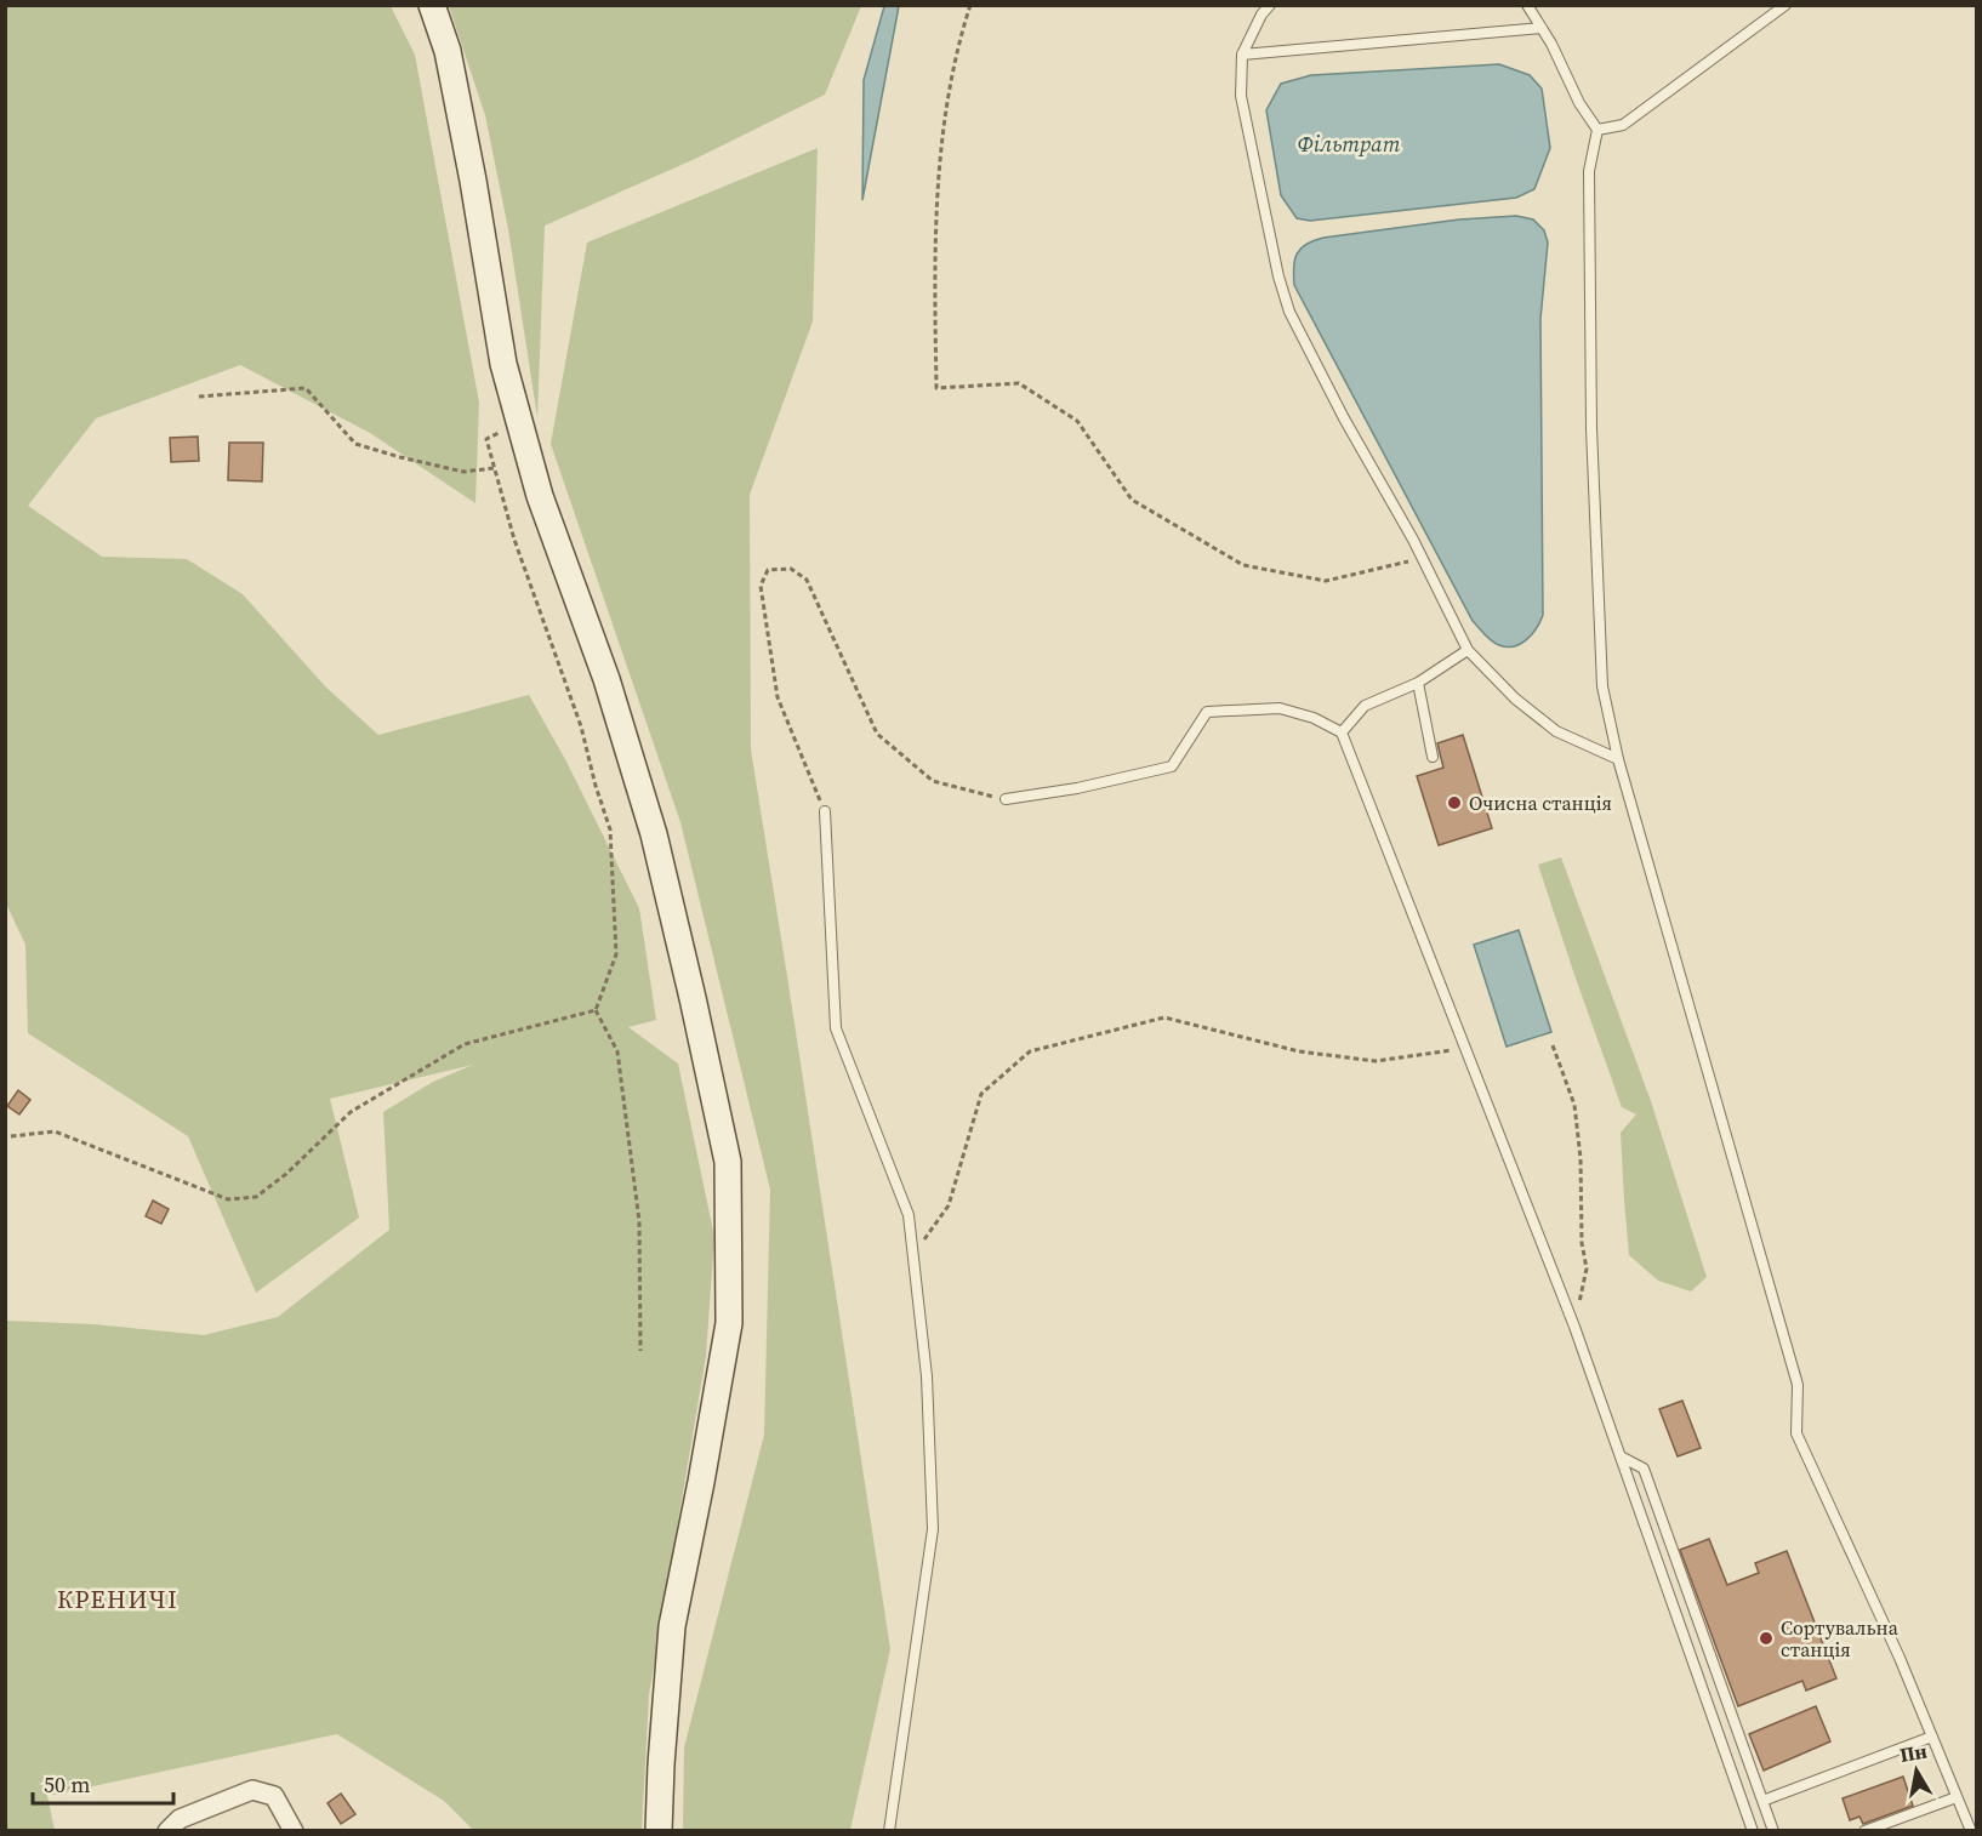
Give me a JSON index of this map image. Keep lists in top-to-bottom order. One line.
{"districts":["КРЕНИЧІ"],"water":["Фільтрат"],"places":["Очисна станція","Сортувальна станція"],"scale_bar":"50 m","north":"top"}
